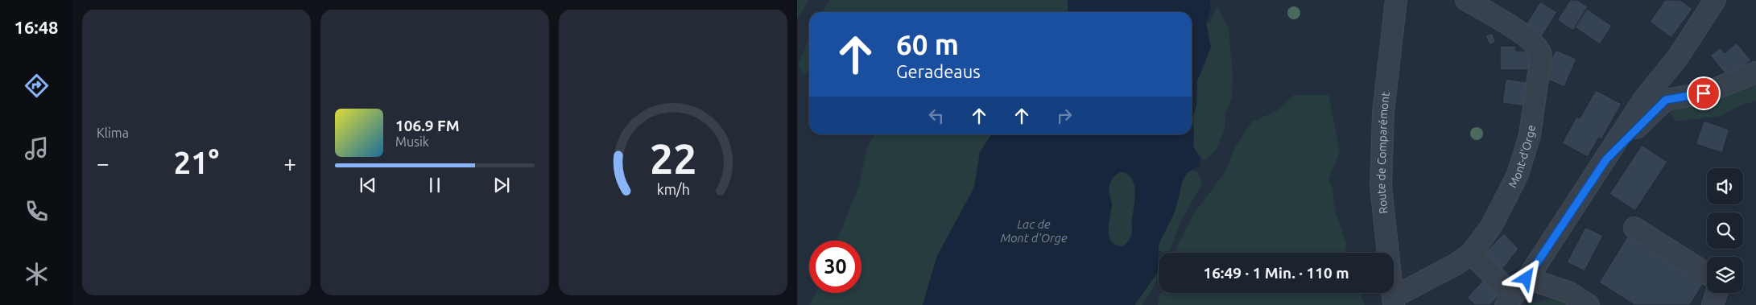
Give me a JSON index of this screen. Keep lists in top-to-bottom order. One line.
{"streets":{"street":["Route de Comparémont","Mont-d'Orge"]},"crossings":[["Route de Comparémont","Mont-d'Orge"]],"water":["Lac de Mont d'Orge"],"page":{"tabs":"16:48","tile":"Klima","turn":["60 m","Geradeaus"],"song":["106.9 FM","Musik"],"heat":["−","21°","+"],"limit":"30","trip":"16:49 · 1 Min. · 110 m","gauge":["22","km/h"]}}
